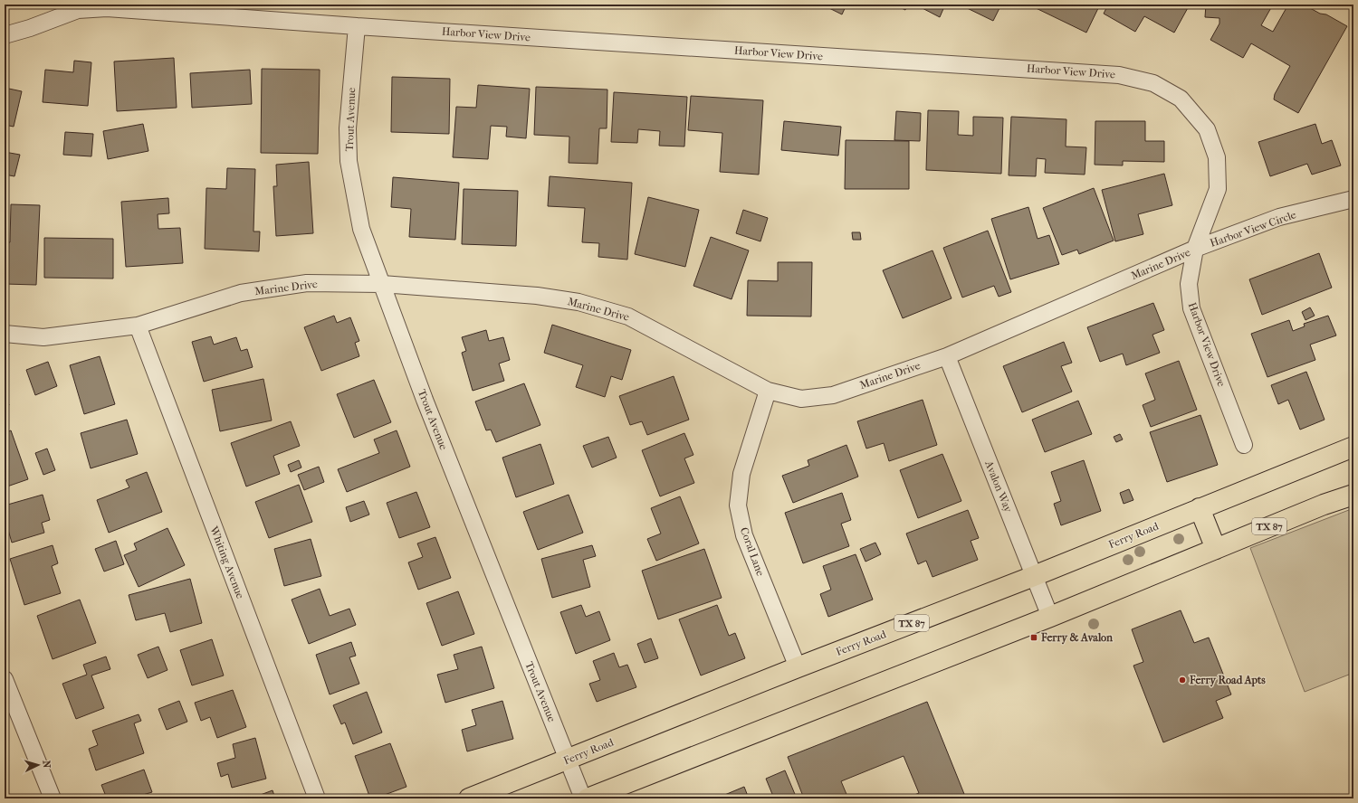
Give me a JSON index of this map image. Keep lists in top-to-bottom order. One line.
{"streets":{"main road":["TX 87","Ferry Road"],"street":["Harbor View Drive","Trout Avenue","Harbor View Circle","Marine Drive","Avalon Way","Coral Lane","Whiting Avenue"]},"crossings":[["Harbor View Drive","Trout Avenue"],["Harbor View Drive","Harbor View Circle"],["Harbor View Drive","Marine Drive"],["Trout Avenue","Marine Drive"],["Trout Avenue","Ferry Road"],["Harbor View Circle","Marine Drive"],["Marine Drive","Avalon Way"],["Marine Drive","Coral Lane"],["Marine Drive","Whiting Avenue"],["Avalon Way","TX 87"],["Avalon Way","Ferry Road"],["Ferry Road","Coral Lane"]],"places":{"transit":["Ferry & Avalon"],"other":["Ferry Road Apts"]},"north":"right"}
